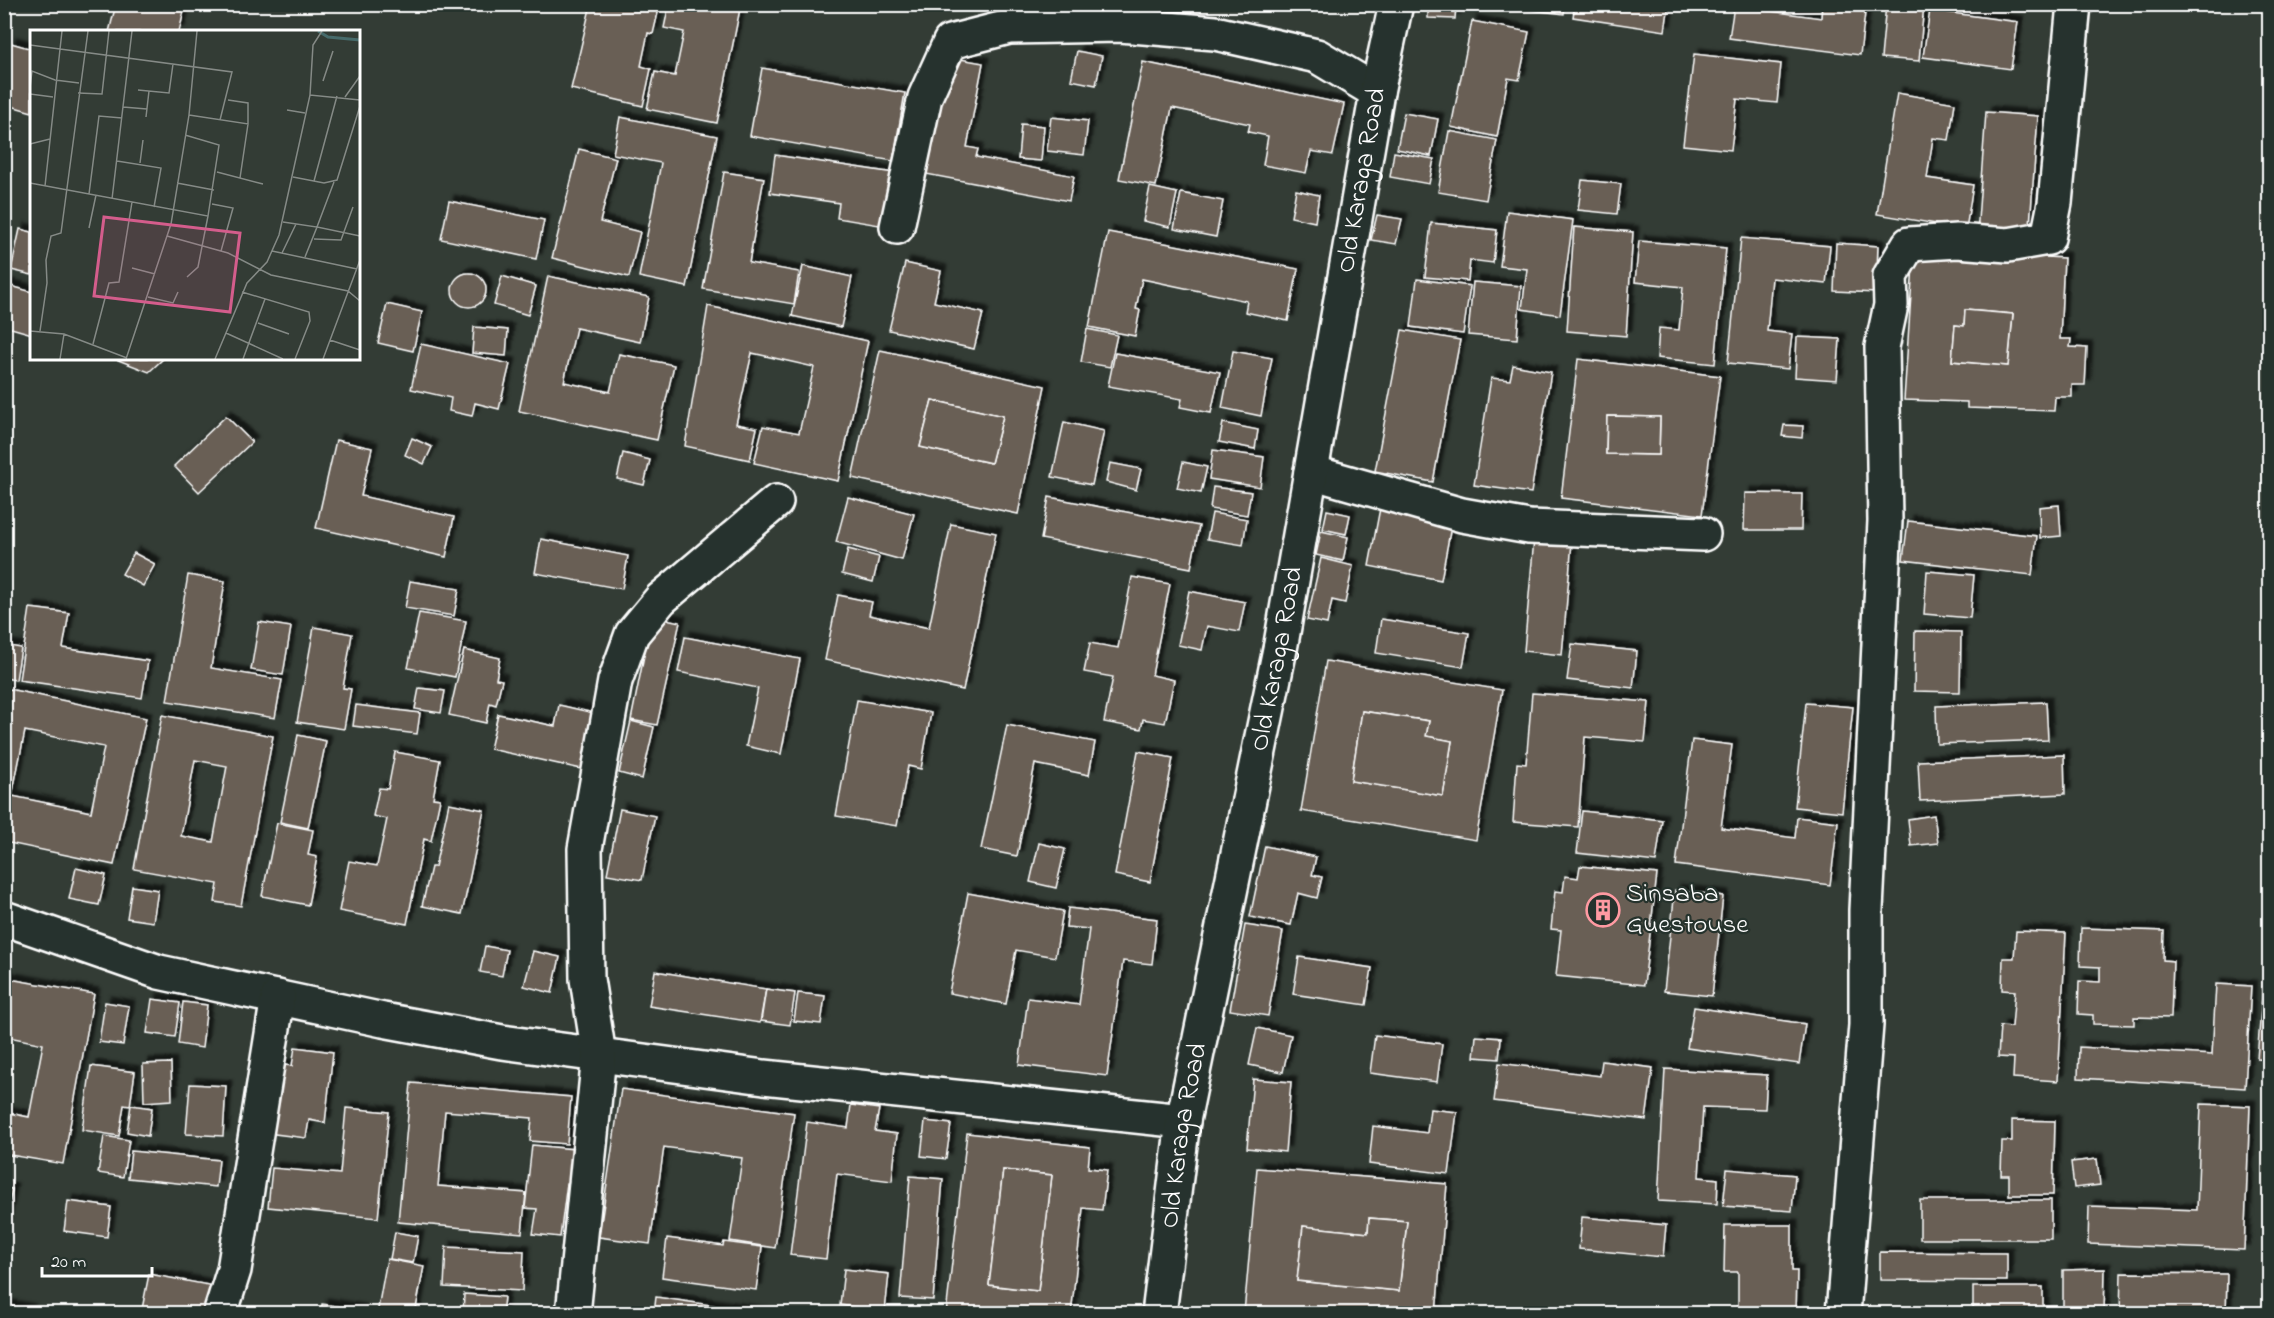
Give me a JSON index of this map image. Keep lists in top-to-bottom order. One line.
{"streets":{"street":["Old Karaga Road"]},"places":{"building":["Sinsaba Guestouse"]},"scale_bar":"20 m"}
